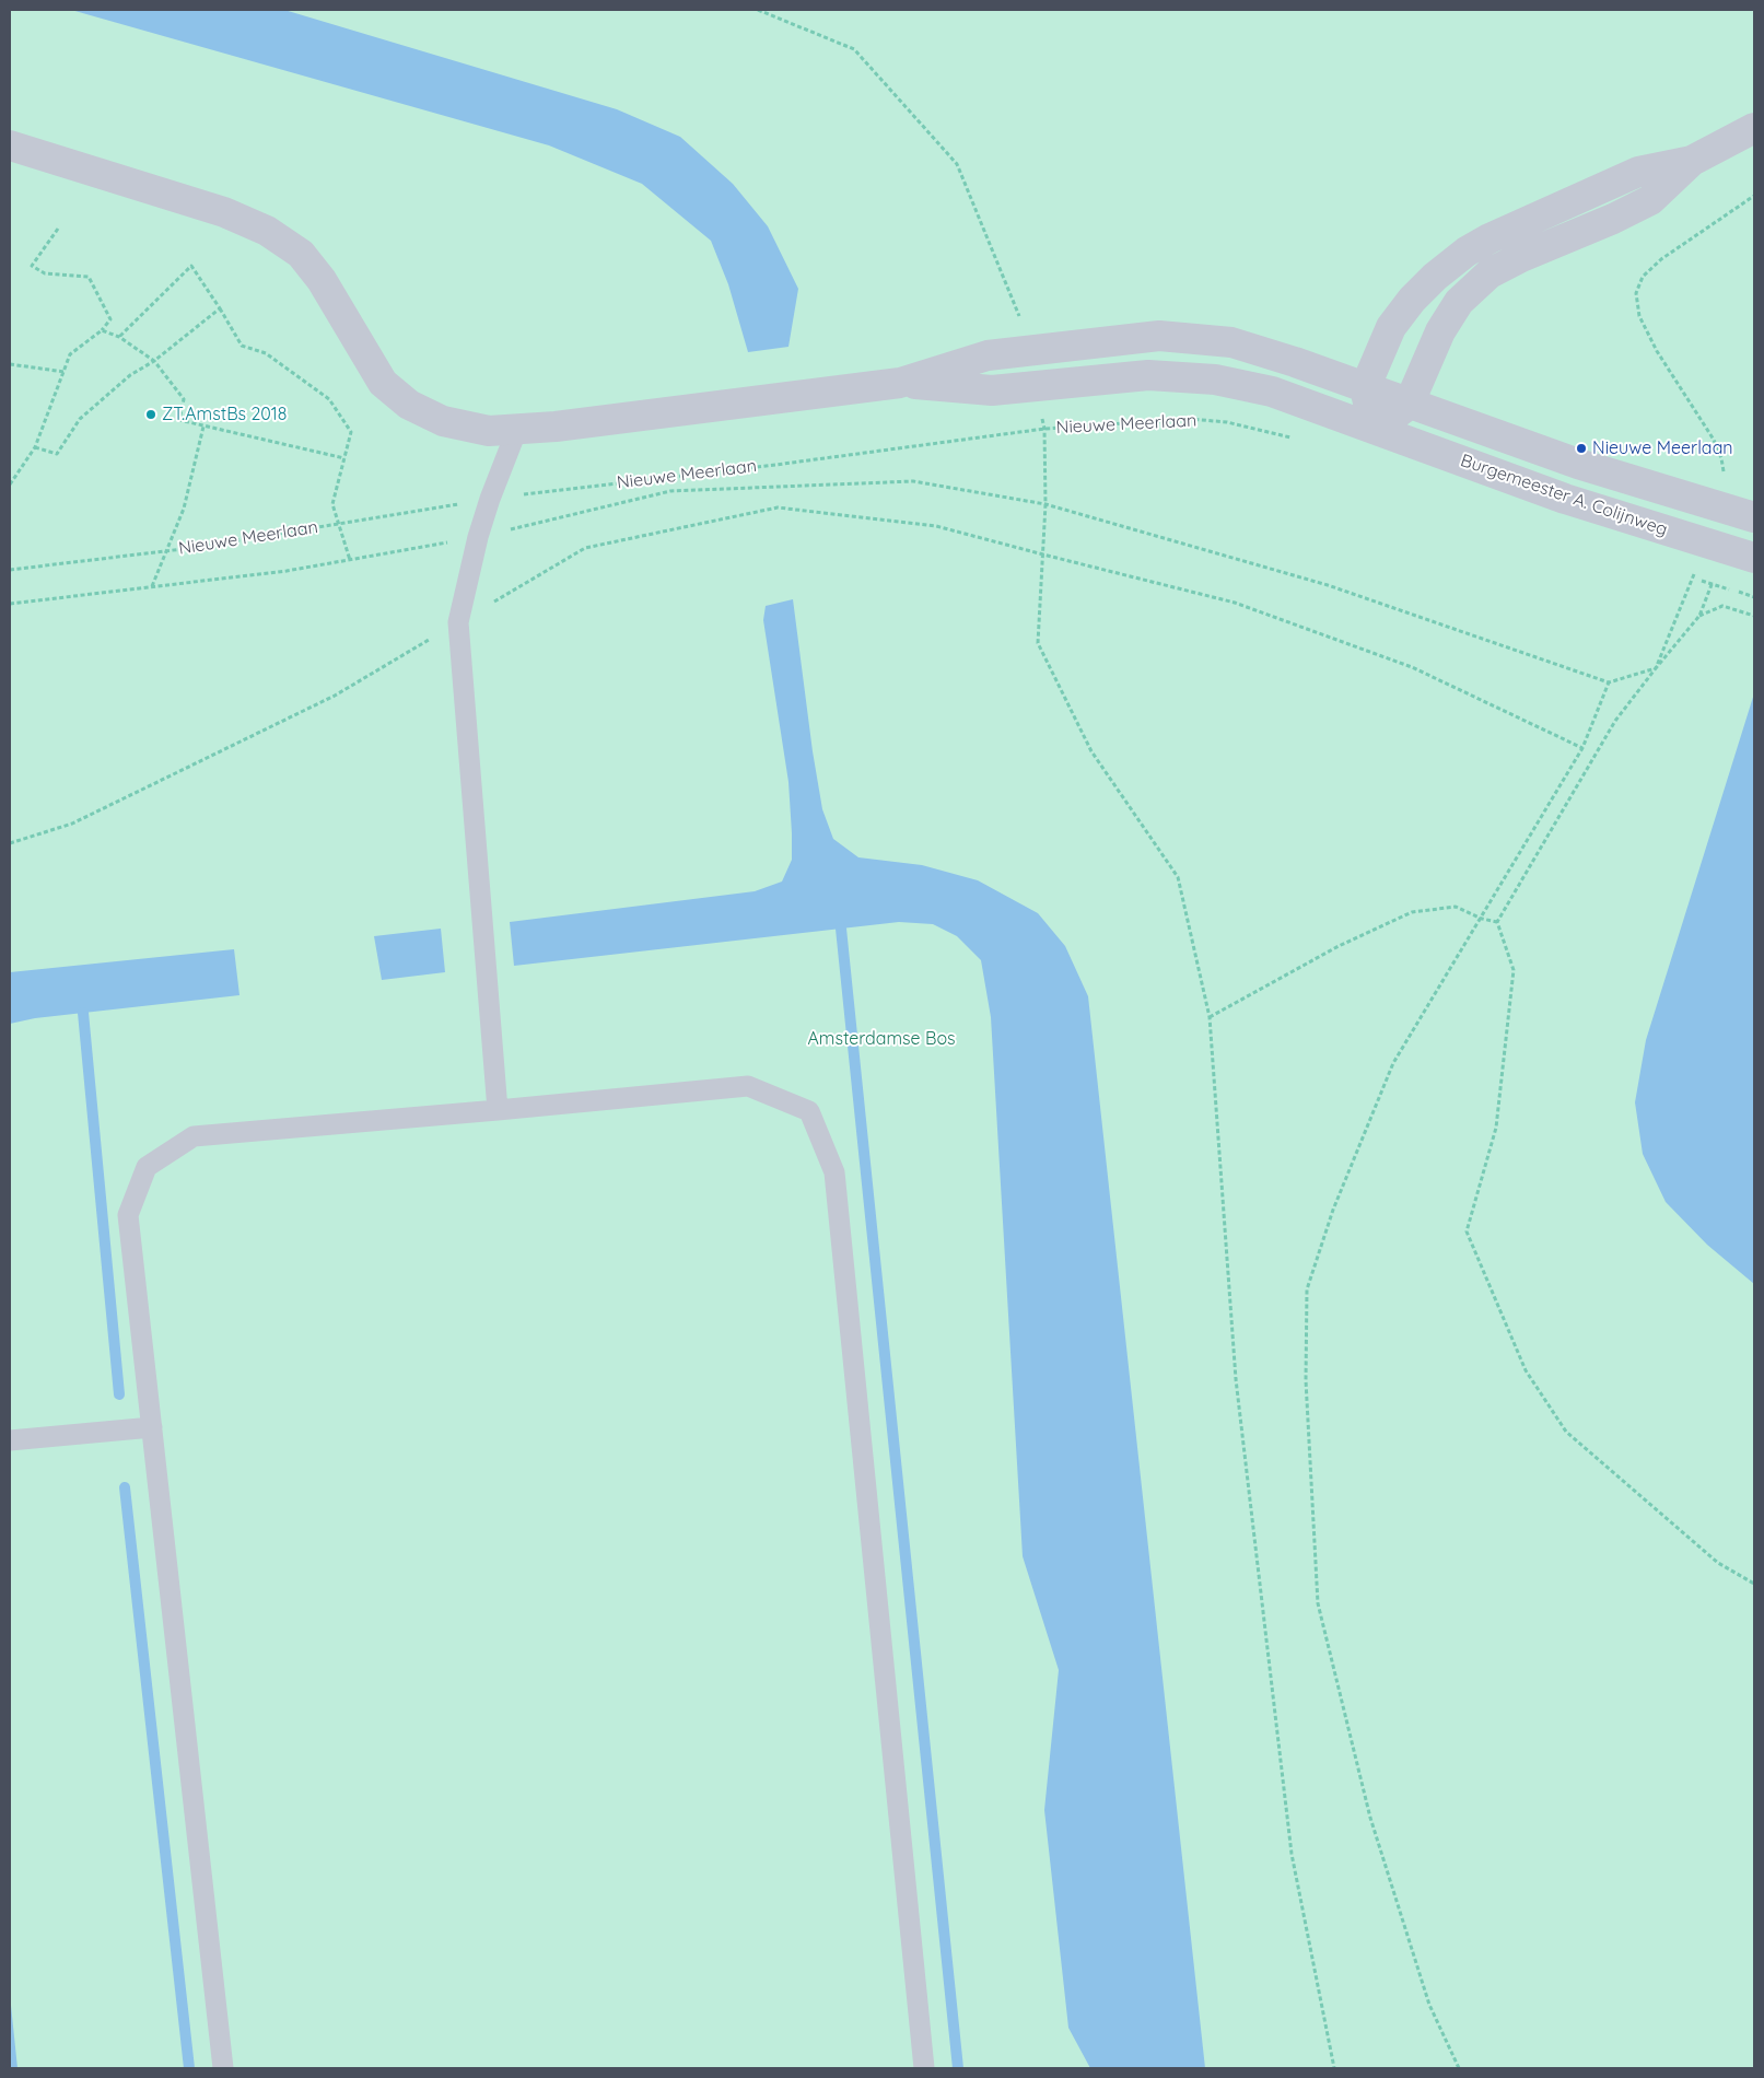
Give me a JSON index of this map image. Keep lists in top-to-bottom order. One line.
{"streets":{"street":["Burgemeester A. Colijnweg"],"path":["Nieuwe Meerlaan"]},"parks":["Amsterdamse Bos"],"places":["ZT.AmstBs 2018","Nieuwe Meerlaan"]}
